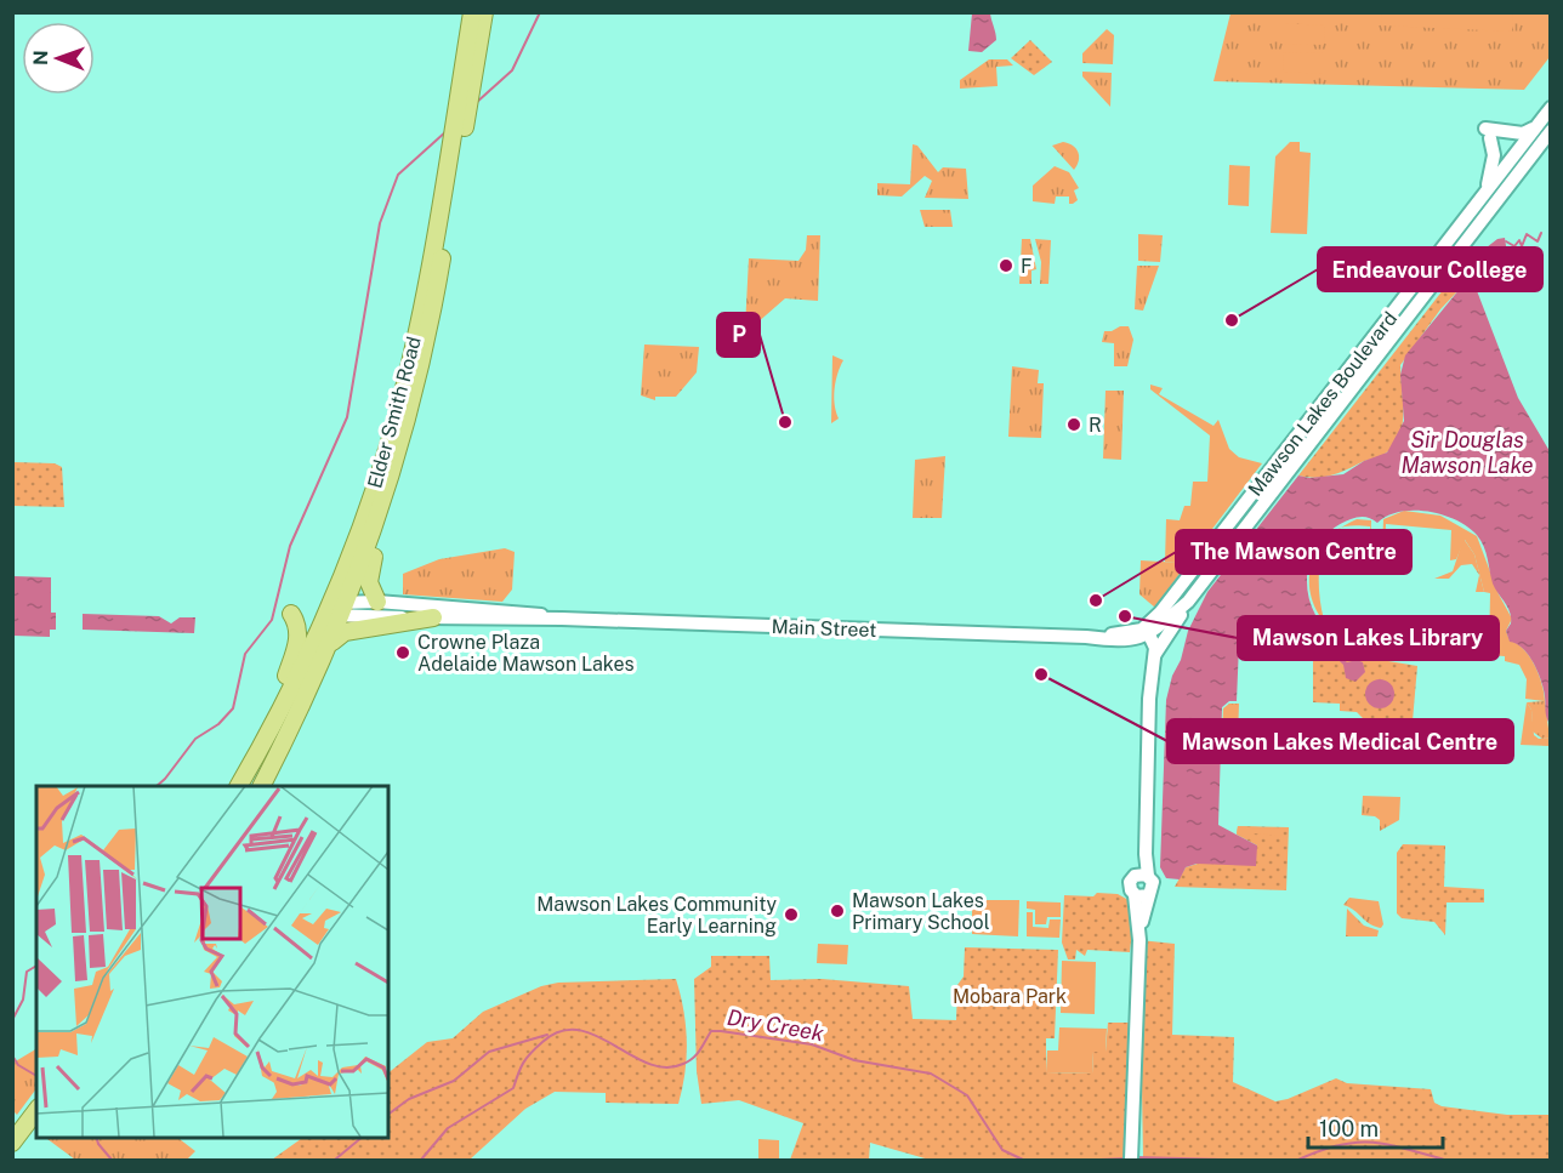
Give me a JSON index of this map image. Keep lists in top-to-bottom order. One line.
{"streets":{"main road":["Elder Smith Road"],"street":["Mawson Lakes Boulevard","Main Street"]},"crossings":[["Mawson Lakes Boulevard","Main Street"],["Elder Smith Road","Main Street"]],"water":["Sir Douglas Mawson Lake","Dry Creek"],"parks":["Mobara Park"],"places":["F","Endeavour College","P","R","The Mawson Centre","Mawson Lakes Library","Crowne Plaza Adelaide Mawson Lakes","Mawson Lakes Medical Centre","Mawson Lakes Primary School","Mawson Lakes Community Early Learning"],"scale_bar":"100 m","north":"left"}
